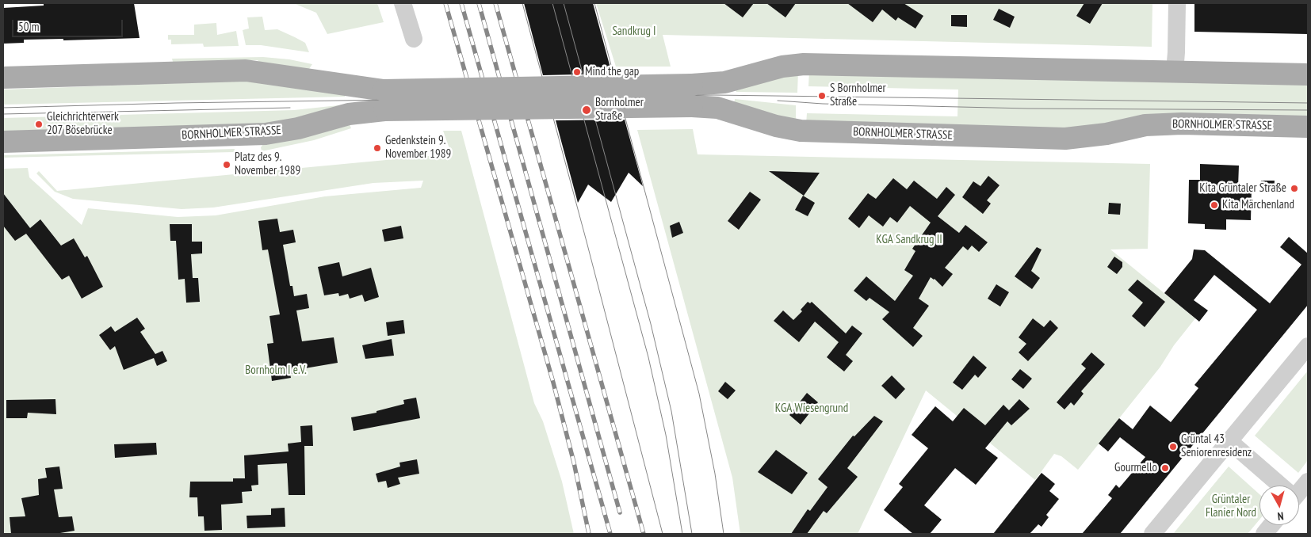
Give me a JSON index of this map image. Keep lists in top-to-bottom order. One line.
{"streets":{"main road":["BORNHOLMER STRASSE"]},"parks":["Sandkrug I","KGA Sandkrug II","Bornholm I e.V.","KGA Wiesengrund","Grüntaler Flanier Nord"],"places":["Mind the gap","S Bornholmer Straße","Bornholmer Straße","Gleichrichterwerk 207 Bösebrücke","Gedenkstein 9. November 1989","Platz des 9. November 1989","Kita Grüntaler Straße","Kita Märchenland","Grüntal 43 Seniorenresidenz","Gourmello"],"scale_bar":"50 m","north":"bottom"}
